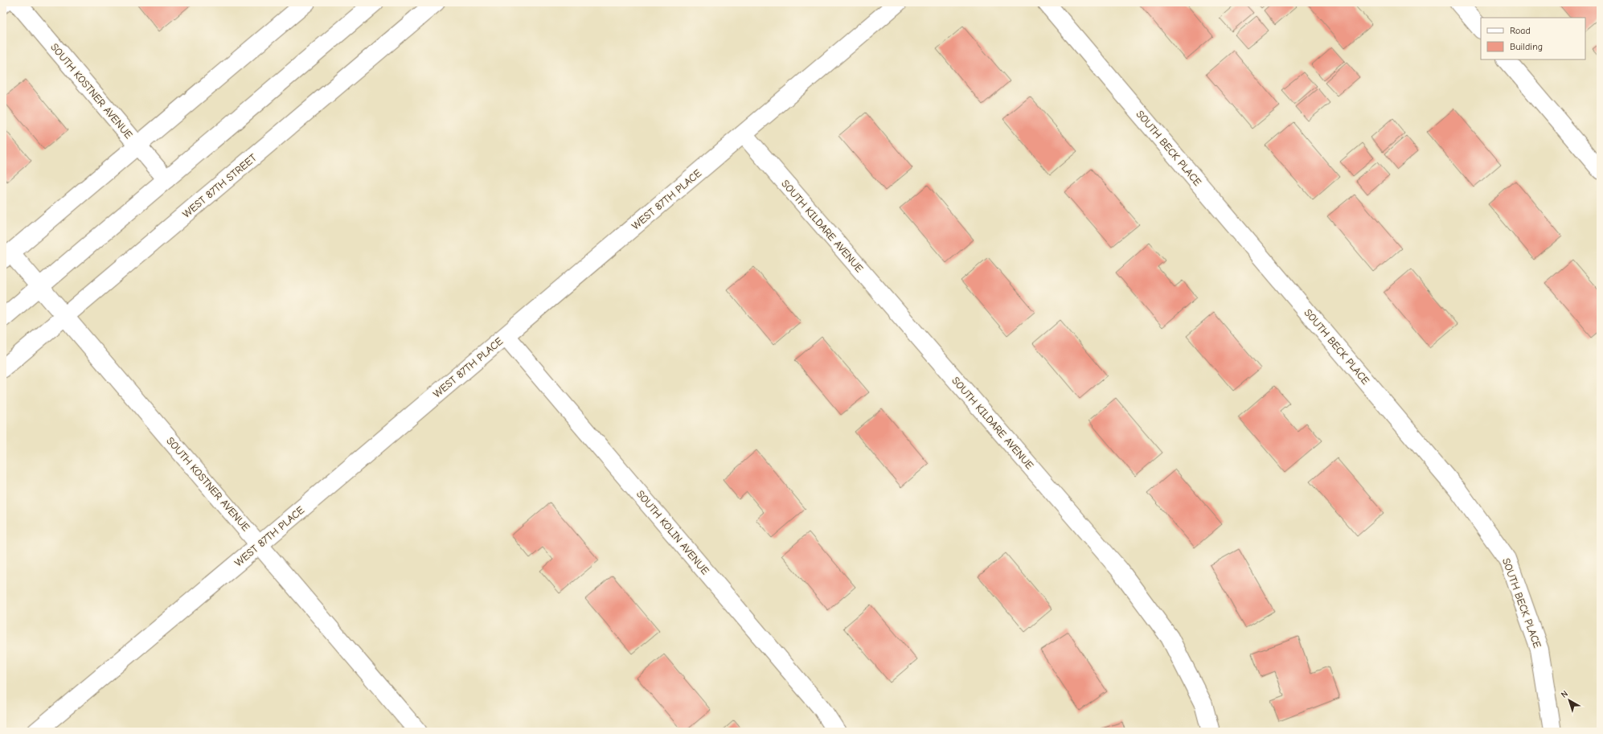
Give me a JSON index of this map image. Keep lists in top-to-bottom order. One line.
{"streets":{"street":["SOUTH KOSTNER AVENUE","SOUTH BECK PLACE","WEST 87TH STREET","WEST 87TH PLACE","SOUTH KILDARE AVENUE","SOUTH KOLIN AVENUE"]},"crossings":[["SOUTH KOSTNER AVENUE","WEST 87TH STREET"],["SOUTH KOSTNER AVENUE","WEST 87TH PLACE"],["WEST 87TH PLACE","SOUTH KILDARE AVENUE"],["WEST 87TH PLACE","SOUTH KOLIN AVENUE"]],"legend":["Road","Building"],"north":"top left"}
